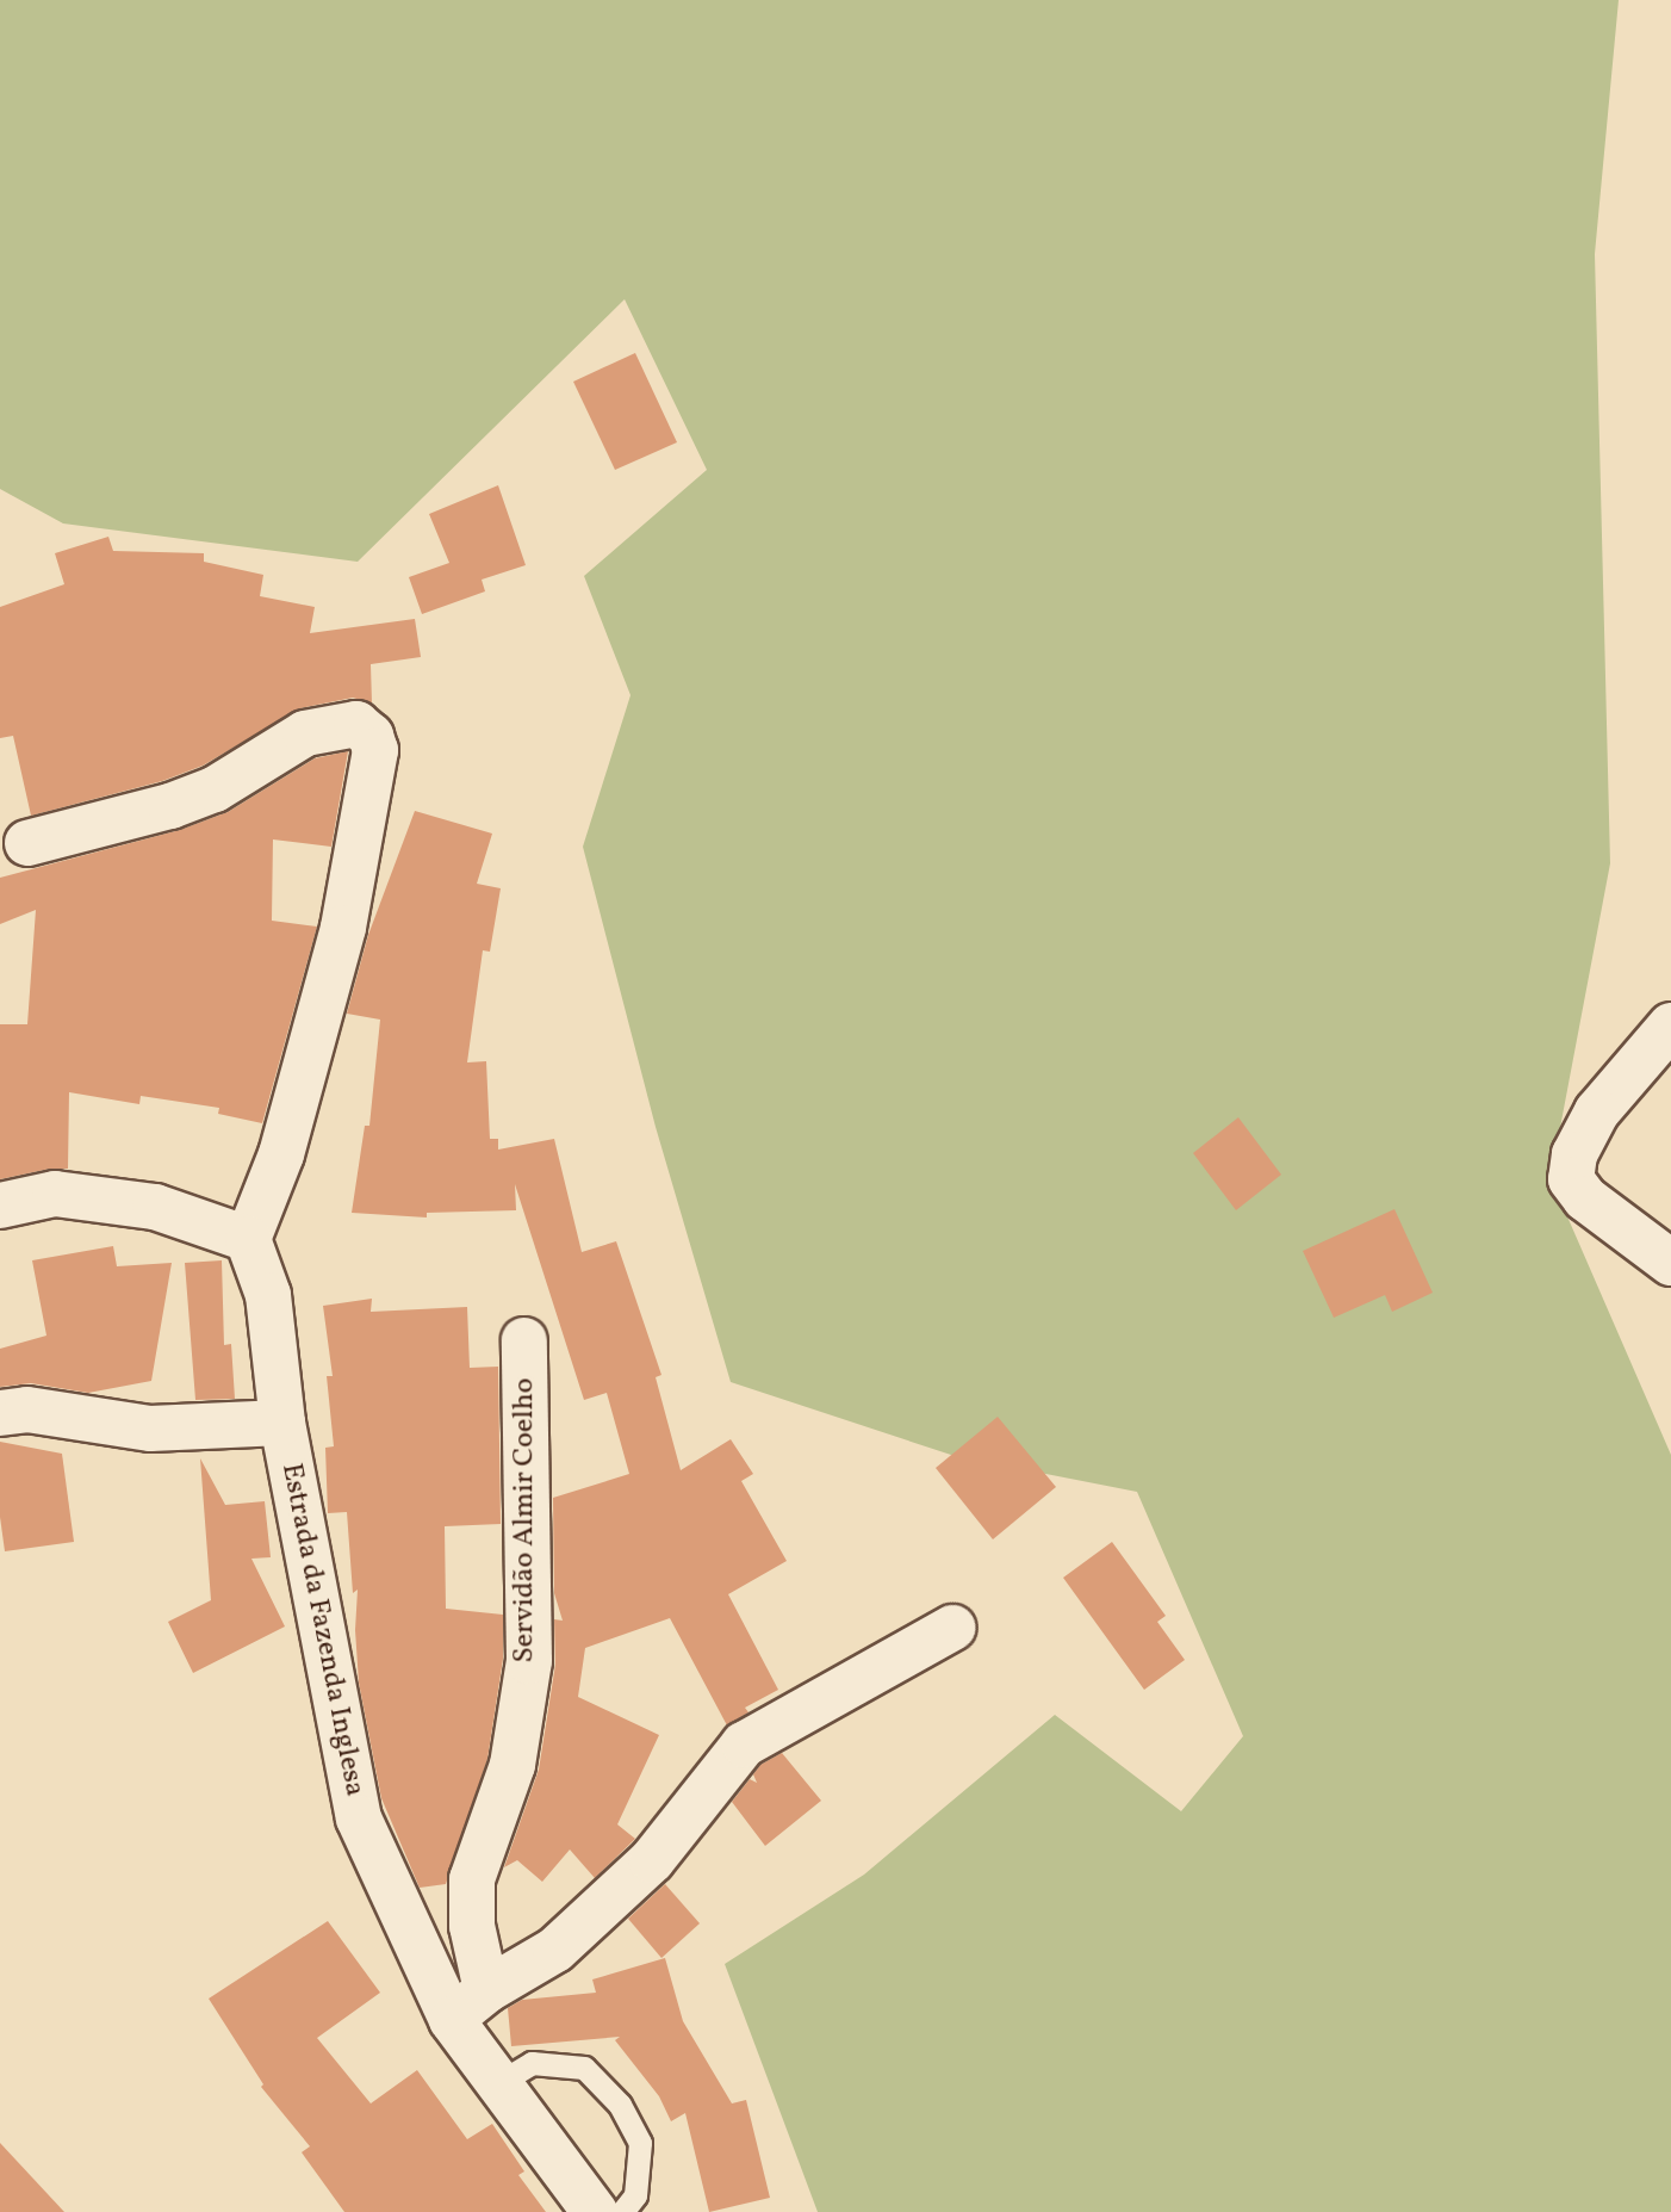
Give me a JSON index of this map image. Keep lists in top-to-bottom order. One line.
{"streets":{"street":["Servidão Almir Coelho","Estrada da Fazenda Inglesa"]}}
